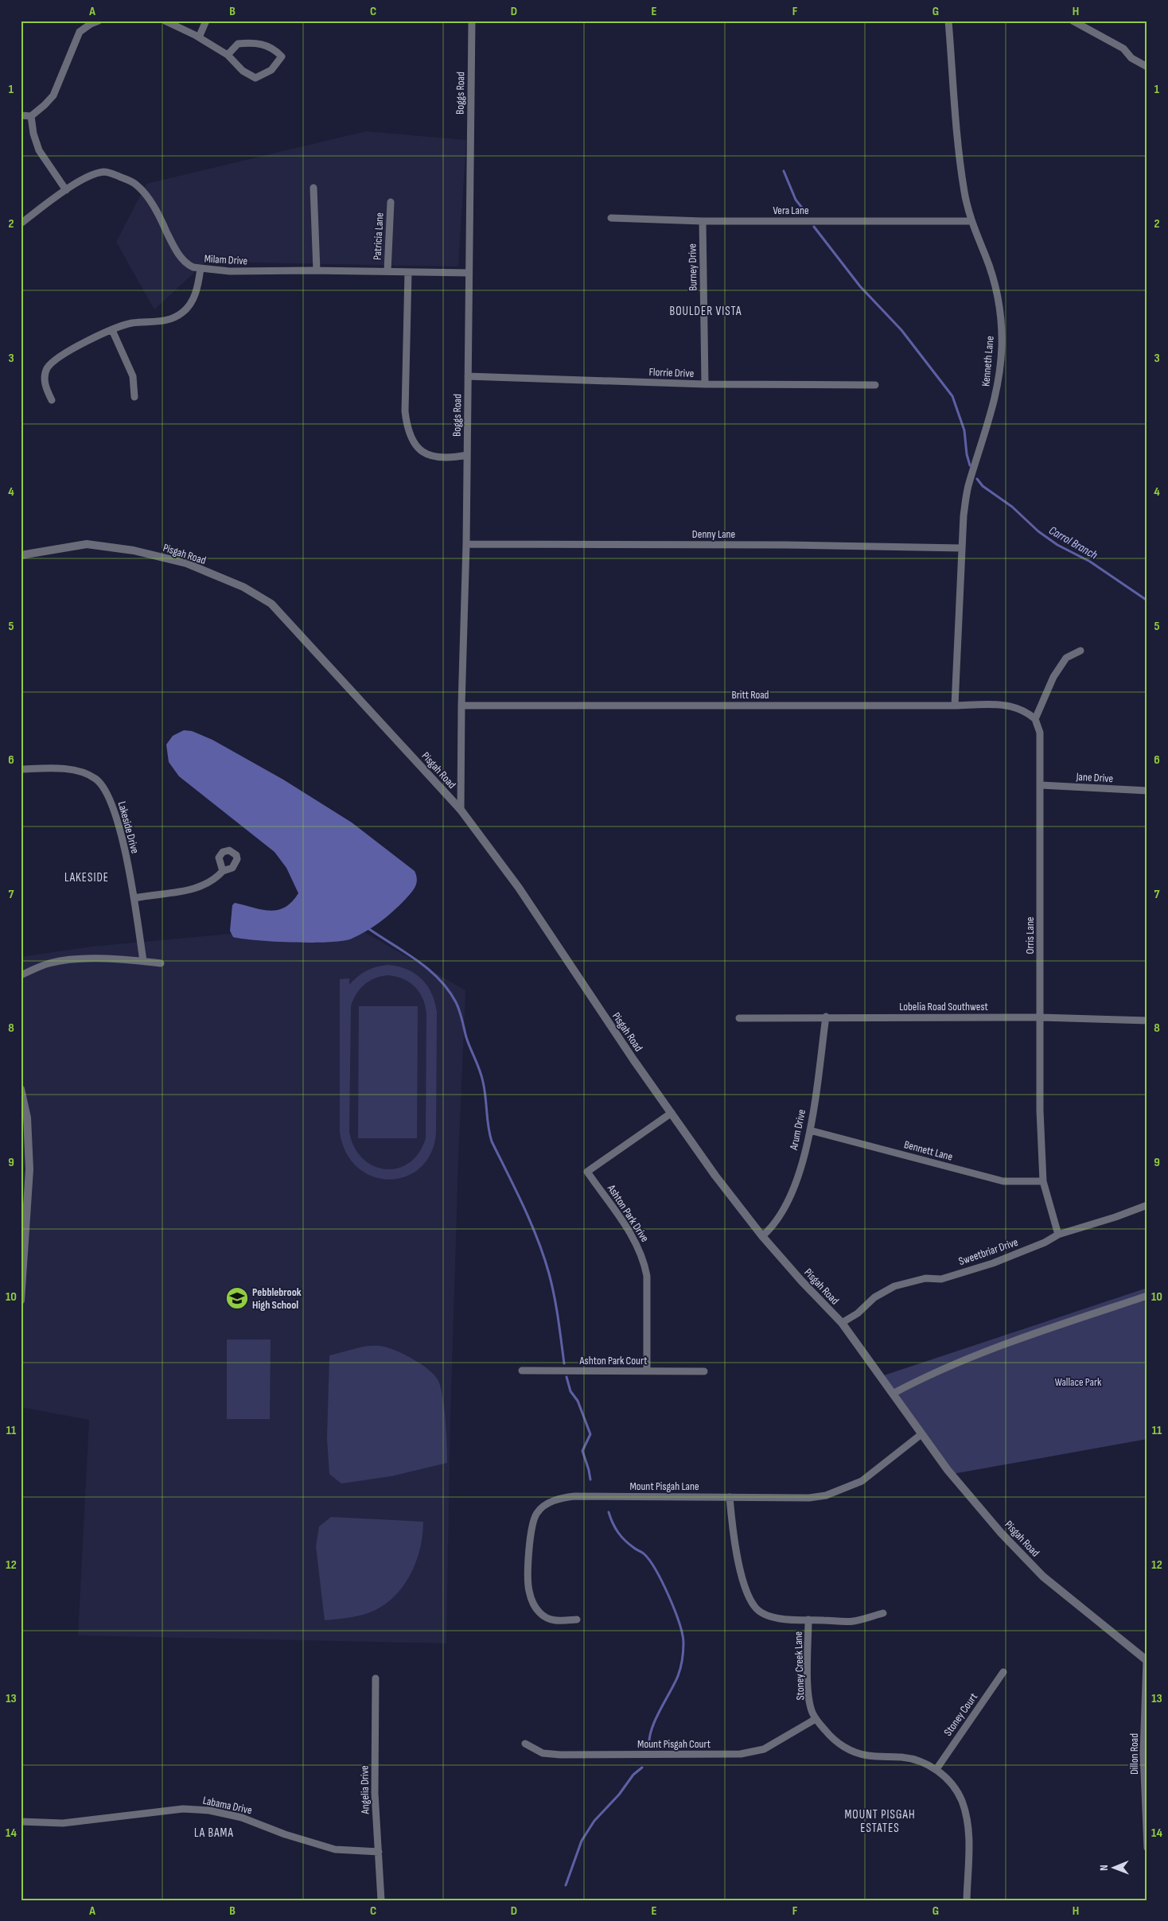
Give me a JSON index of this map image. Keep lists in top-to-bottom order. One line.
{"streets":{"street":["Boggs Road","Vera Lane","Patricia Lane","Milam Drive","Burney Drive","Kenneth Lane","Florrie Drive","Denny Lane","Pisgah Road","Britt Road","Jane Drive","Lakeside Drive","Orris Lane","Lobelia Road Southwest","Arum Drive","Bennett Lane","Ashton Park Drive","Sweetbriar Drive","Ashton Park Court","Mount Pisgah Lane","Stoney Creek Lane","Stoney Court","Mount Pisgah Court","Dillon Road","Angelia Drive","Labama Drive"]},"crossings":[["Boggs Road","Milam Drive"],["Boggs Road","Florrie Drive"],["Boggs Road","Denny Lane"],["Boggs Road","Pisgah Road"],["Boggs Road","Britt Road"],["Vera Lane","Burney Drive"],["Vera Lane","Kenneth Lane"],["Patricia Lane","Milam Drive"],["Burney Drive","Florrie Drive"],["Kenneth Lane","Denny Lane"],["Kenneth Lane","Britt Road"],["Pisgah Road","Arum Drive"],["Pisgah Road","Ashton Park Drive"],["Pisgah Road","Sweetbriar Drive"],["Pisgah Road","Mount Pisgah Lane"],["Pisgah Road","Dillon Road"],["Britt Road","Orris Lane"],["Jane Drive","Orris Lane"],["Orris Lane","Lobelia Road Southwest"],["Orris Lane","Bennett Lane"],["Orris Lane","Sweetbriar Drive"],["Lobelia Road Southwest","Arum Drive"],["Arum Drive","Bennett Lane"],["Ashton Park Drive","Ashton Park Court"],["Stoney Creek Lane","Stoney Court"],["Stoney Creek Lane","Mount Pisgah Court"],["Angelia Drive","Labama Drive"]],"districts":["BOULDER VISTA","LAKESIDE","MOUNT PISGAH ESTATES","LA BAMA"],"water":["Carrol Branch"],"parks":["Wallace Park"],"places":{"school or university":["Pebblebrook High School"]},"north":"left","grid":{"columns":["A","B","C","D","E","F","G","H"],"rows":["1","2","3","4","5","6","7","8","9","10","11","12","13","14"]}}
